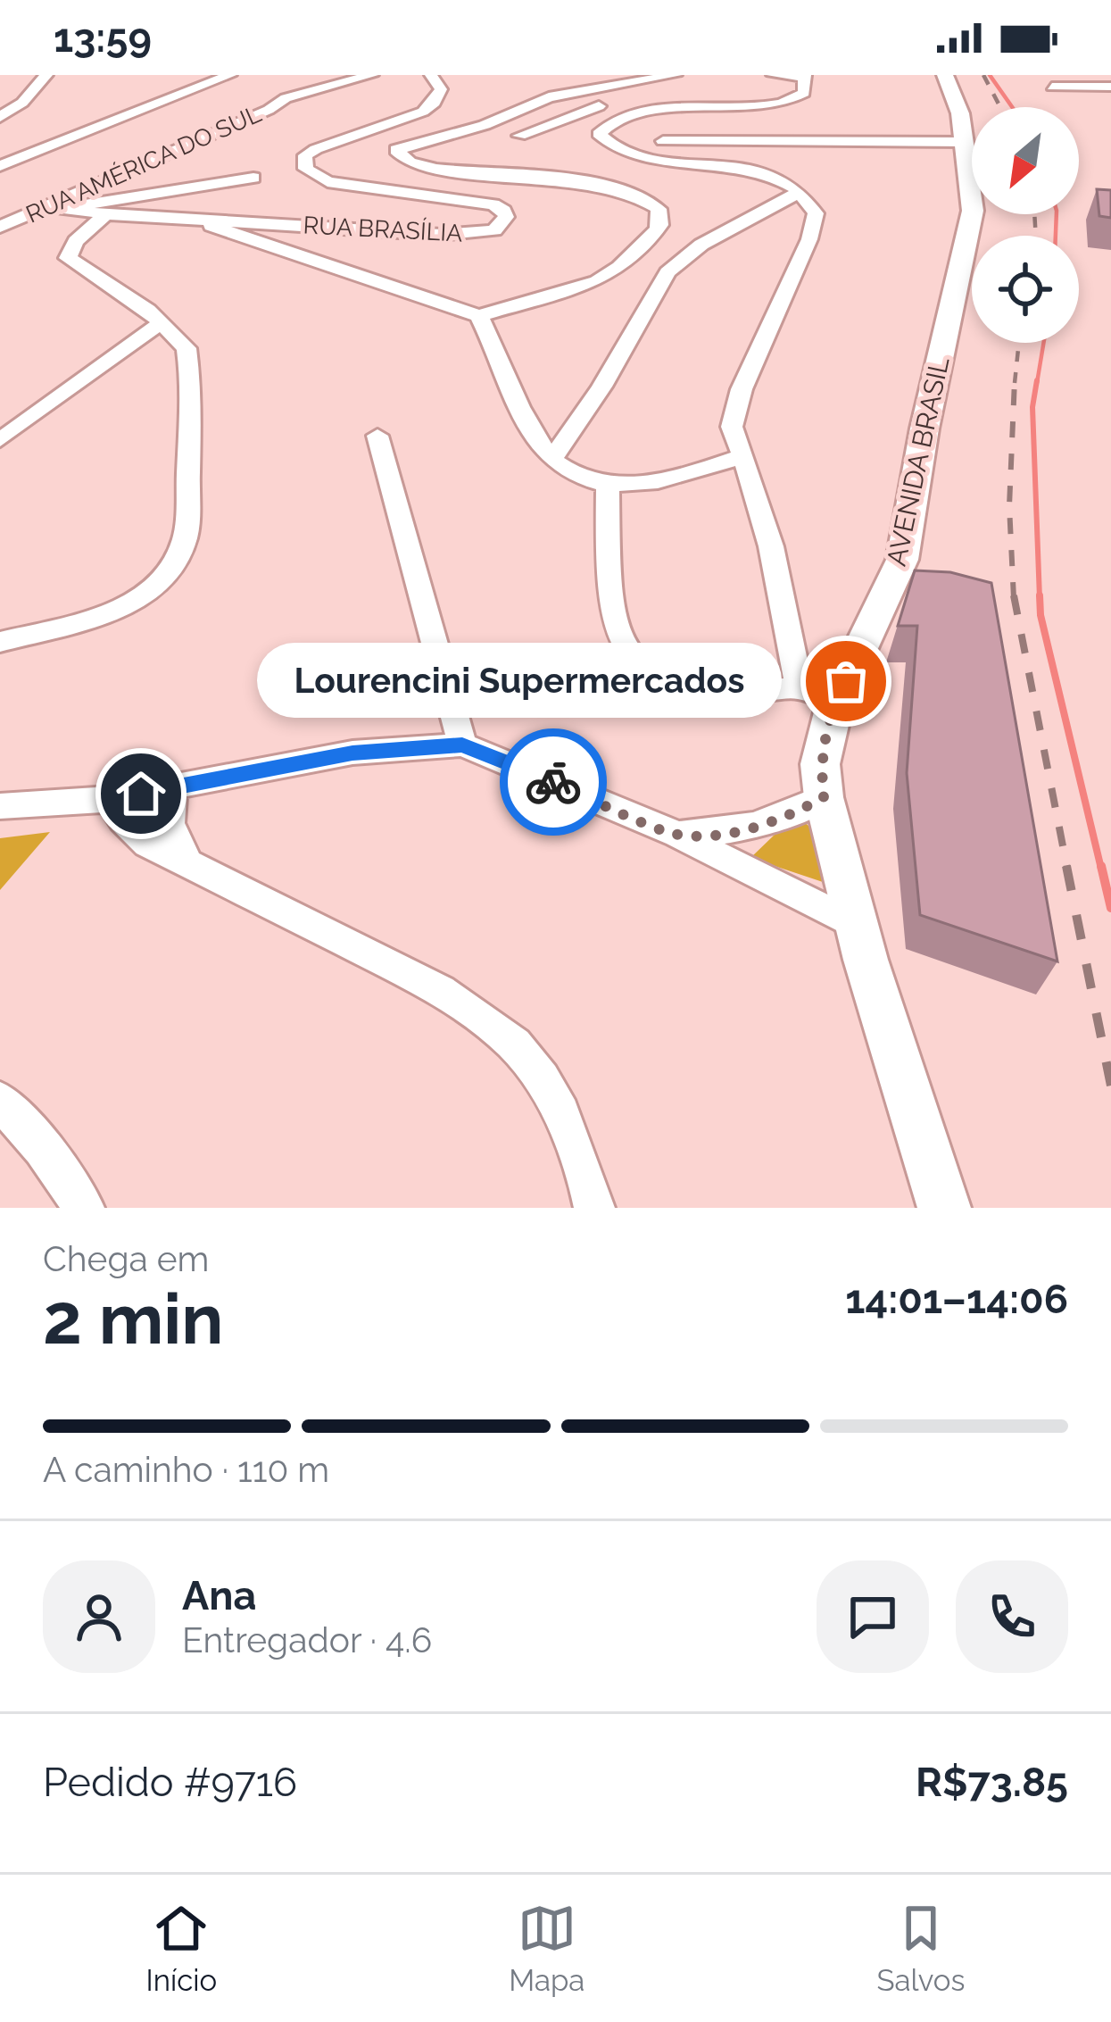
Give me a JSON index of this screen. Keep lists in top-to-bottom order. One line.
{"streets":{"main road":["AVENIDA BRASIL"],"street":["RUA AMÉRICA DO SUL","RUA BRASÍLIA"]},"crossings":[["RUA AMÉRICA DO SUL","RUA BRASÍLIA"]],"places":["Lourencini Supermercados"],"north":"bottom left","page":{"status":"13:59","bubble":"Lourencini Supermercados","heading":["2 min","Chega em","14:01–14:06"],"panel":["Ana","Entregador · 4.6","Pedido #9716","R$73.85"],"bar":"A caminho · 110 m","tabs":["Início","Mapa","Salvos"]}}
